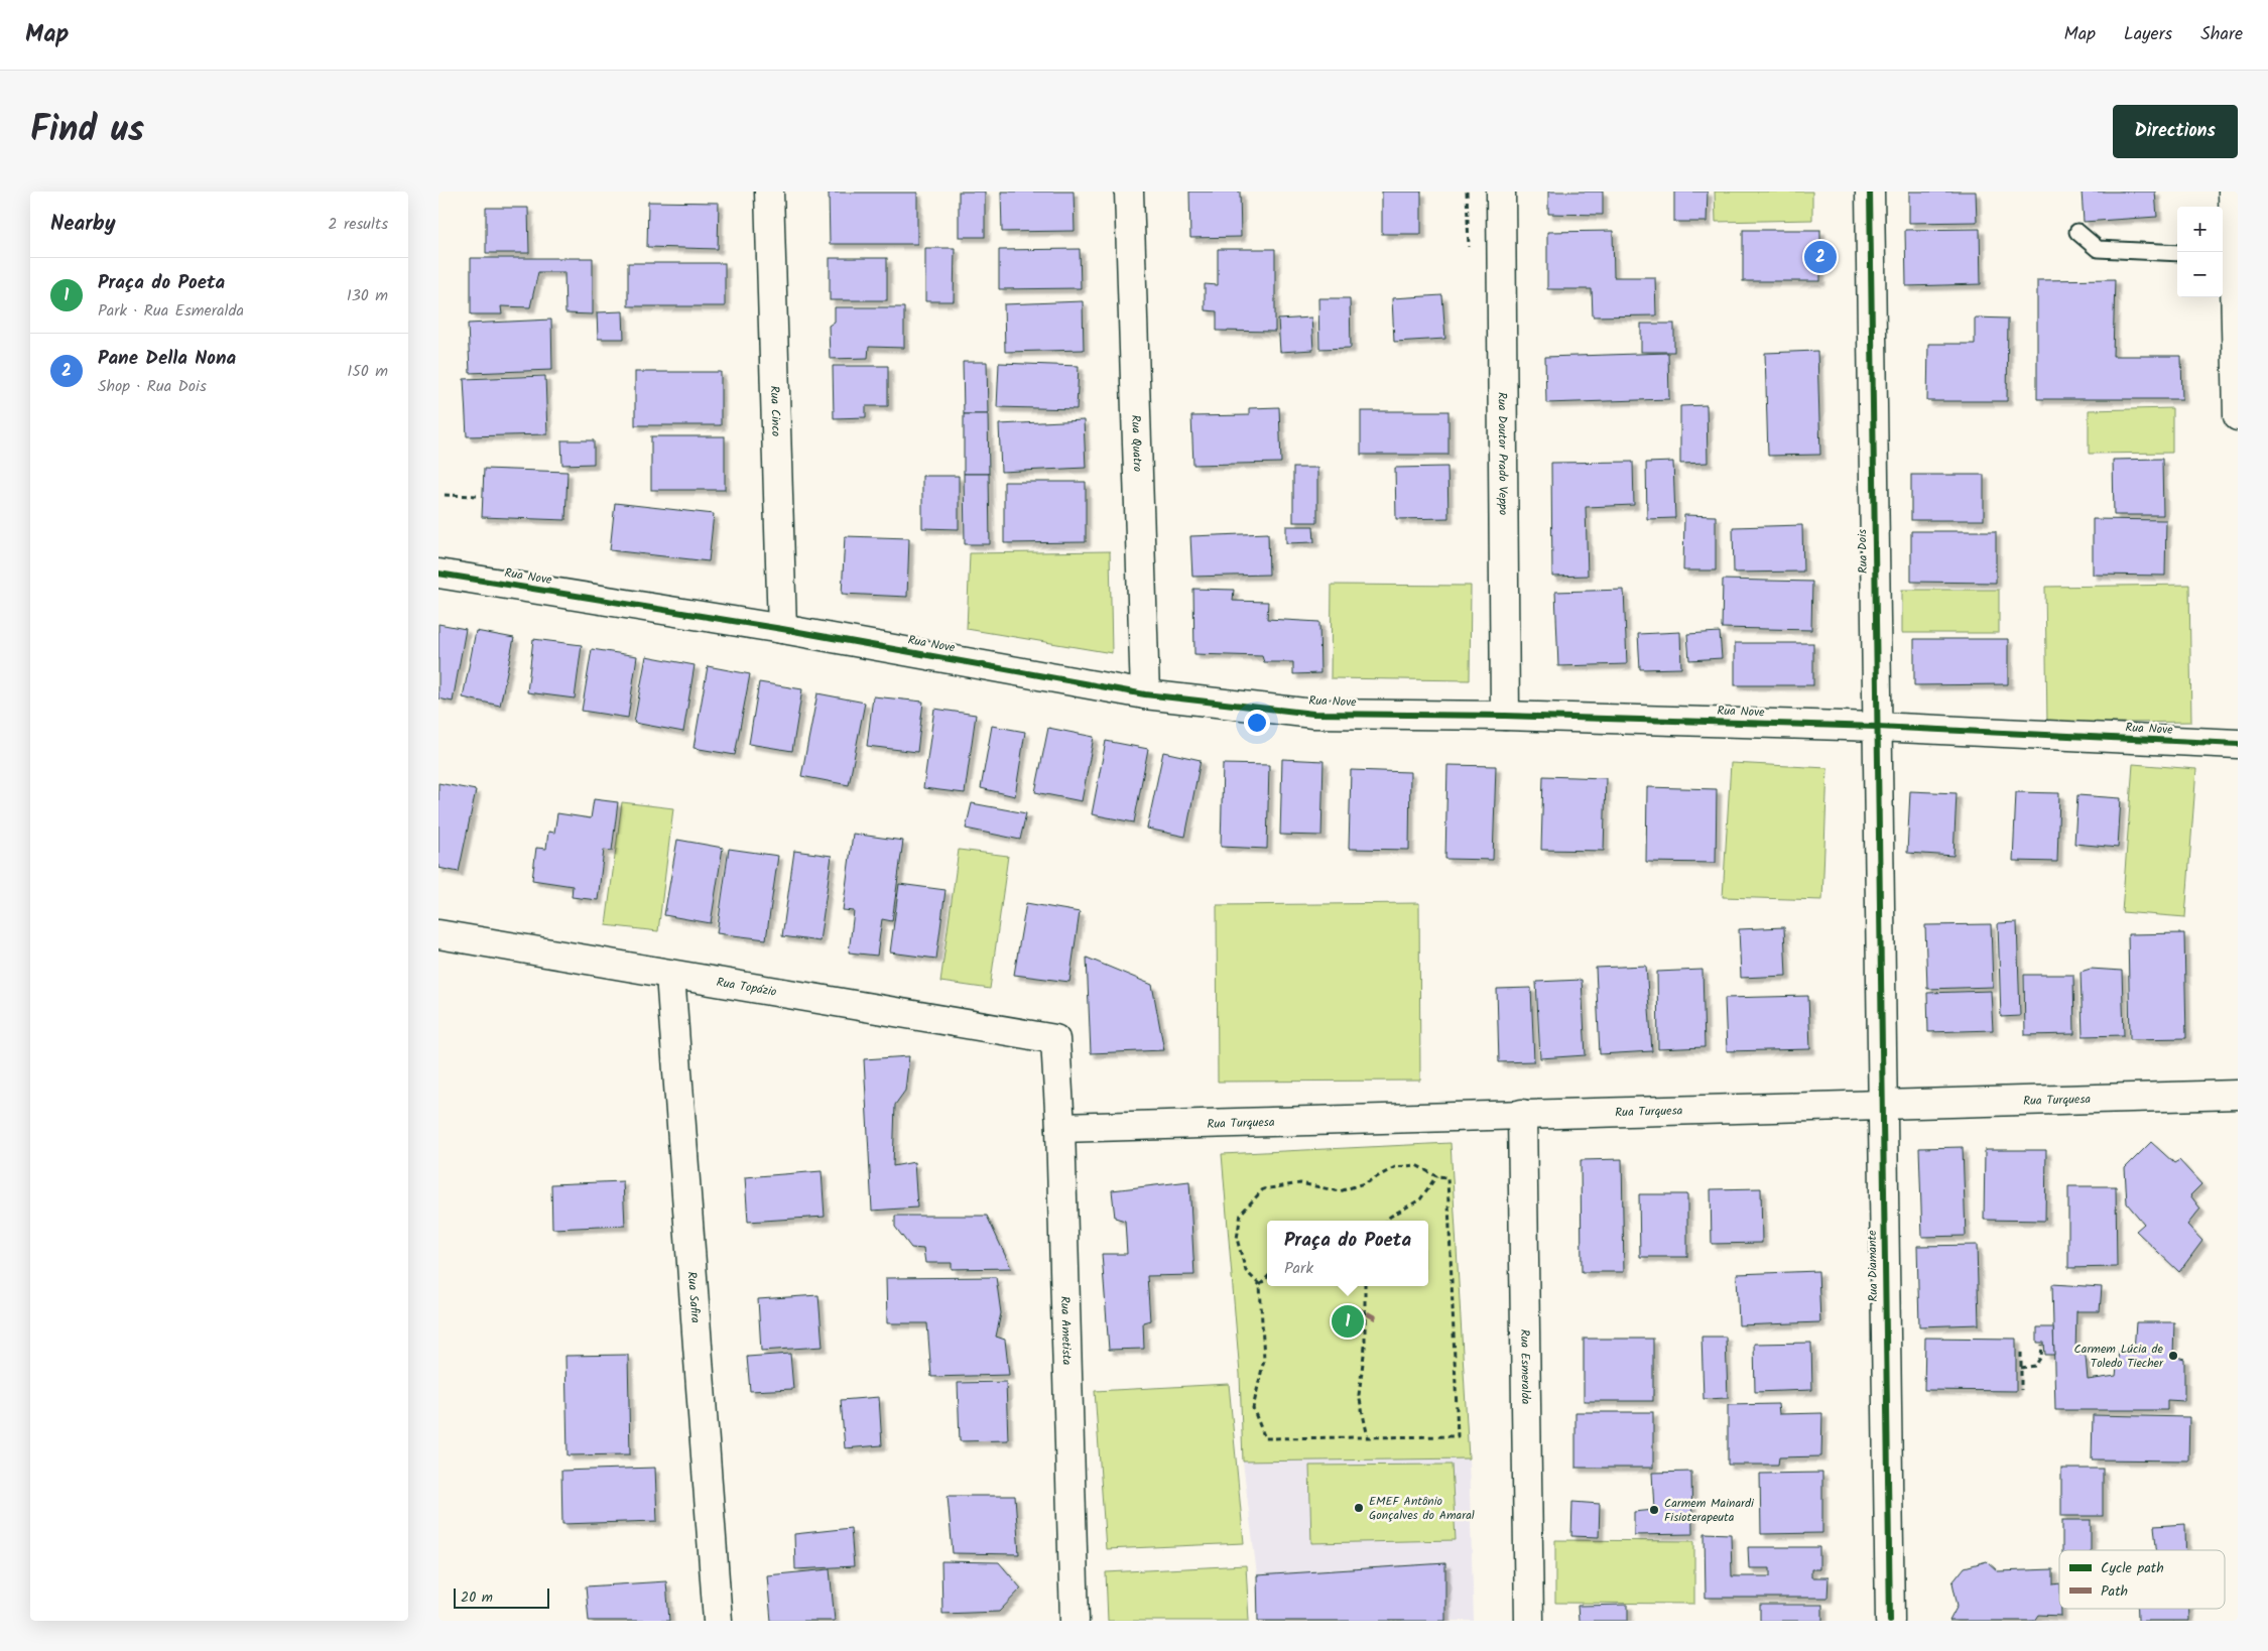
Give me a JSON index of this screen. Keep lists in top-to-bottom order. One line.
{"streets":{"street":["Rua Cinco","Rua Quatro","Rua Doutor Prado Veppo","Rua Dois","Rua Nove","Rua Topázio","Rua Turquesa","Rua Diamante","Rua Safira","Rua Ametista","Rua Esmeralda"]},"crossings":[["Rua Cinco","Rua Nove"],["Rua Quatro","Rua Nove"],["Rua Doutor Prado Veppo","Rua Nove"],["Rua Dois","Rua Nove"],["Rua Dois","Rua Diamante"],["Rua Topázio","Rua Safira"],["Rua Topázio","Rua Ametista"],["Rua Turquesa","Rua Diamante"],["Rua Turquesa","Rua Ametista"],["Rua Turquesa","Rua Esmeralda"]],"places":["Carmem Lúcia de Toledo Tiecher","EMEF Antônio Gonçalves do Amaral","Carmem Mainardi Fisioterapeuta"],"legend":["Cycle path","Path"],"scale_bar":"20 m","page":{"header":"Map","nav":["Map","Layers","Share"],"title":"Find us","buttons":"Directions","heading":["Nearby","2 results"],"map_buttons":["+","−"],"pins":["2","1"],"list":[{"mark":"1","name":"Praça do Poeta","note":"Park · Rua Esmeralda","value":"130 m"},{"mark":"2","name":"Pane Della Nona","note":"Shop · Rua Dois","value":"150 m"}],"popup":["Praça do Poeta","Park"],"scale":"20 m"}}
